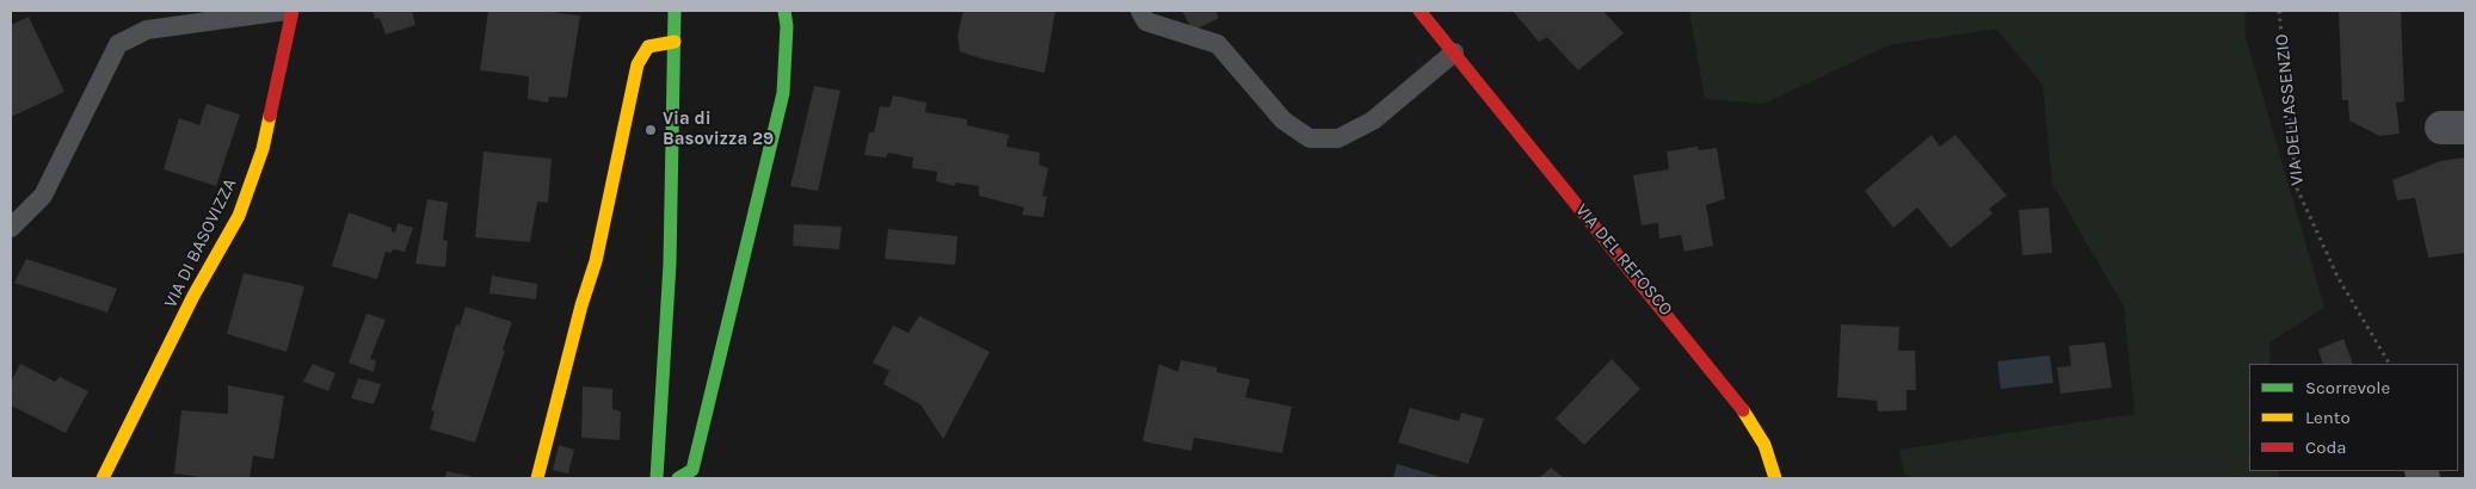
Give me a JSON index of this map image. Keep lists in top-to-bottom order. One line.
{"streets":{"street":["VIA DI BASOVIZZA","VIA DEL REFOSCO"],"path":["VIA DELL'ASSENZIO"]},"places":["Via di Basovizza 29"],"legend":["Scorrevole","Lento","Coda"]}
